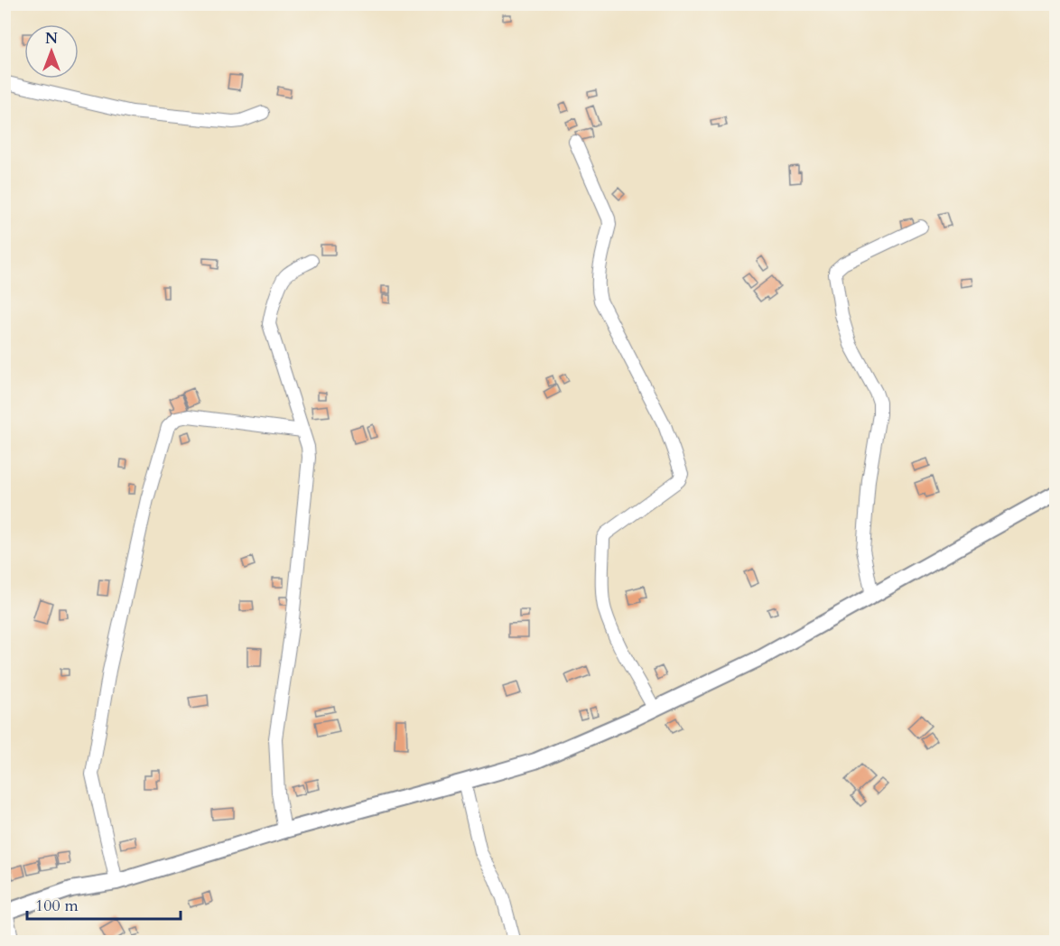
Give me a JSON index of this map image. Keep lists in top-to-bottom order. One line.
{"scale_bar":"100 m","north":"top"}
